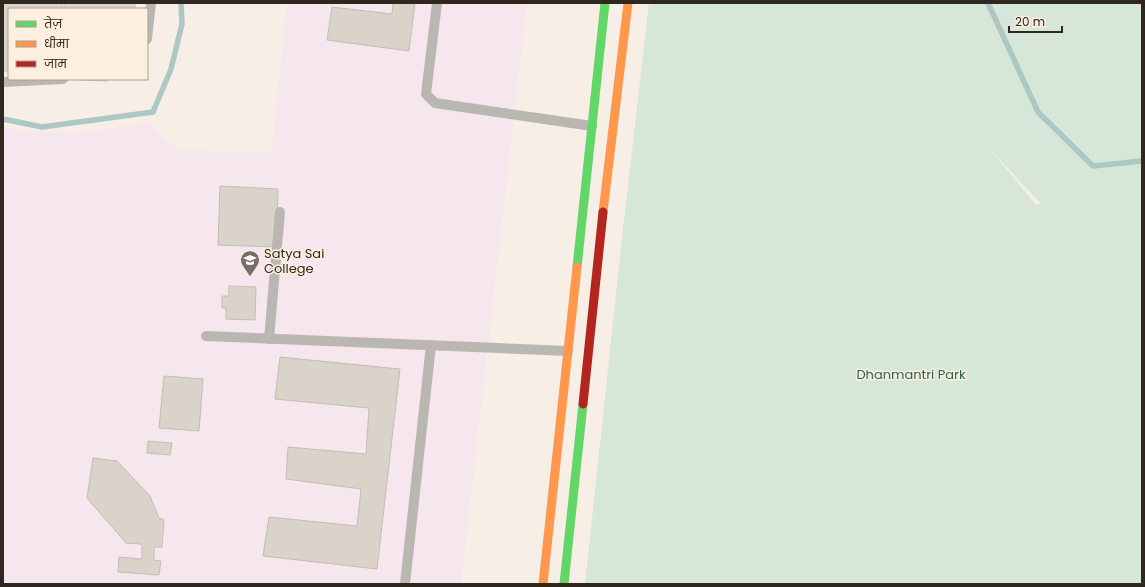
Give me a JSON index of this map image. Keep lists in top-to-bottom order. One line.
{"parks":["Dhanmantri Park"],"places":{"school or university":["Satya Sai College"]},"legend":["तेज़","धीमा","जाम"],"scale_bar":"20 m"}
